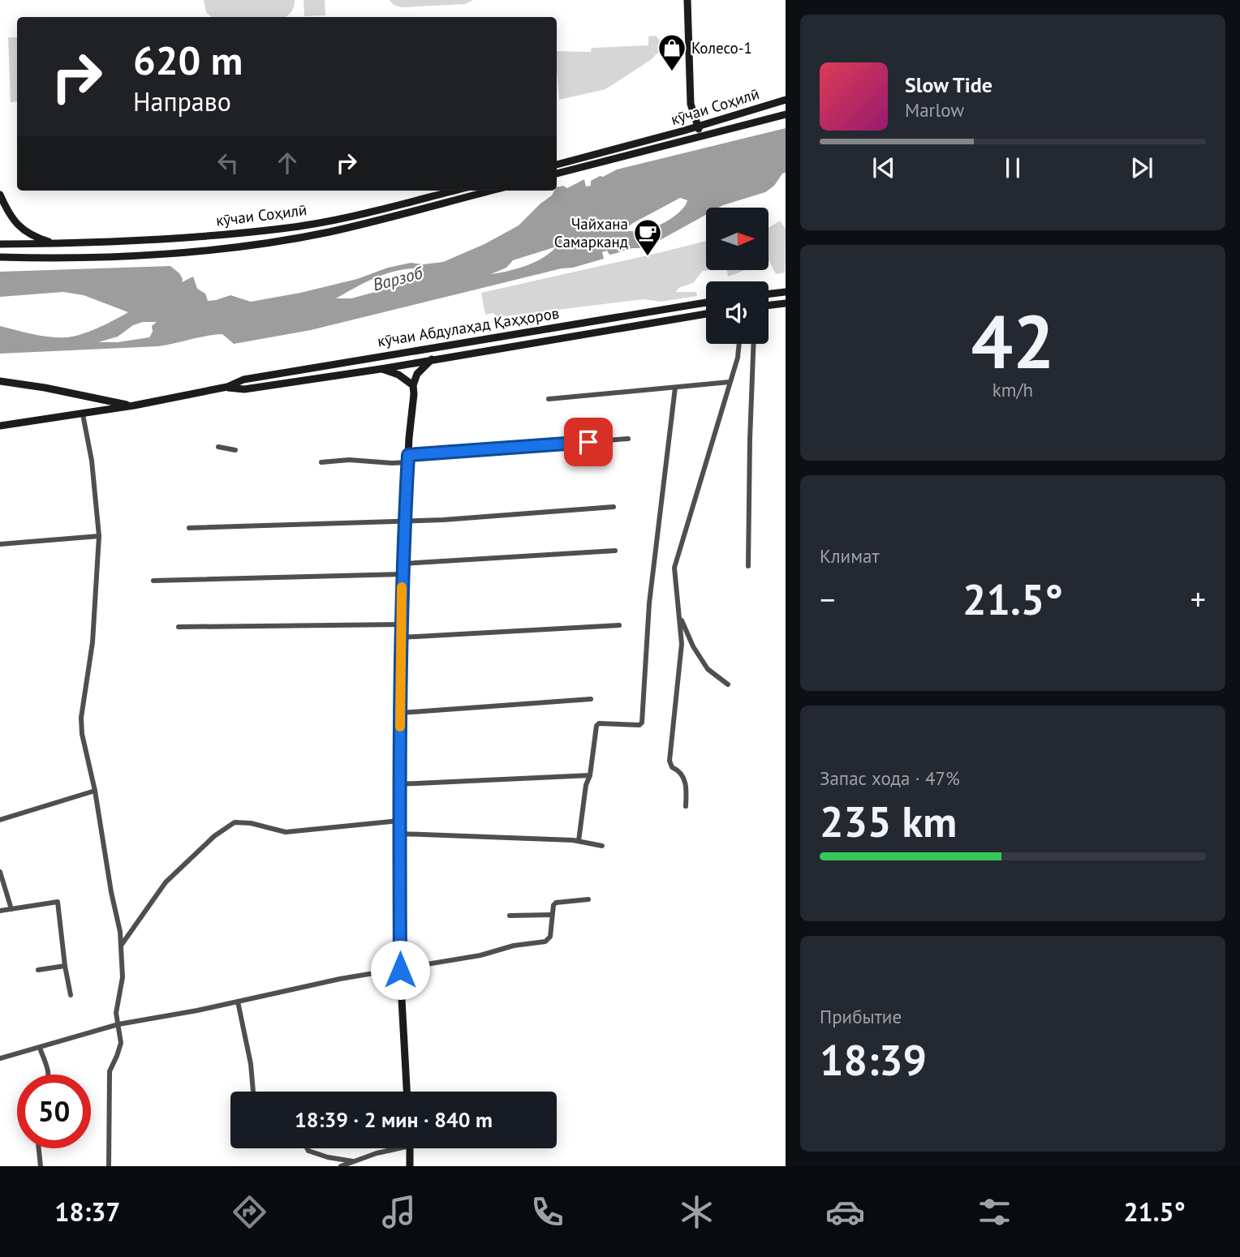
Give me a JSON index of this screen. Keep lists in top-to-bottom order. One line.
{"streets":{"main road":["кӯчаи Соҳилӣ","кӯчаи Абдулаҳад Қаҳҳоров"]},"water":["Варзоб"],"places":{"shop":["Колесо-1"],"cafe":["Чайхана Самарканд"]},"north":"right","page":{"turn":["620 m","Направо"],"song":["Slow Tide","Marlow"],"tile":[["42","km/h"],"Климат",["Запас хода · 47%","235 km"],["Прибытие","18:39"]],"heat":["−","21.5°","+"],"limit":"50","trip":"18:39 · 2 мин · 840 m","tabs":["18:37","21.5°"]}}
